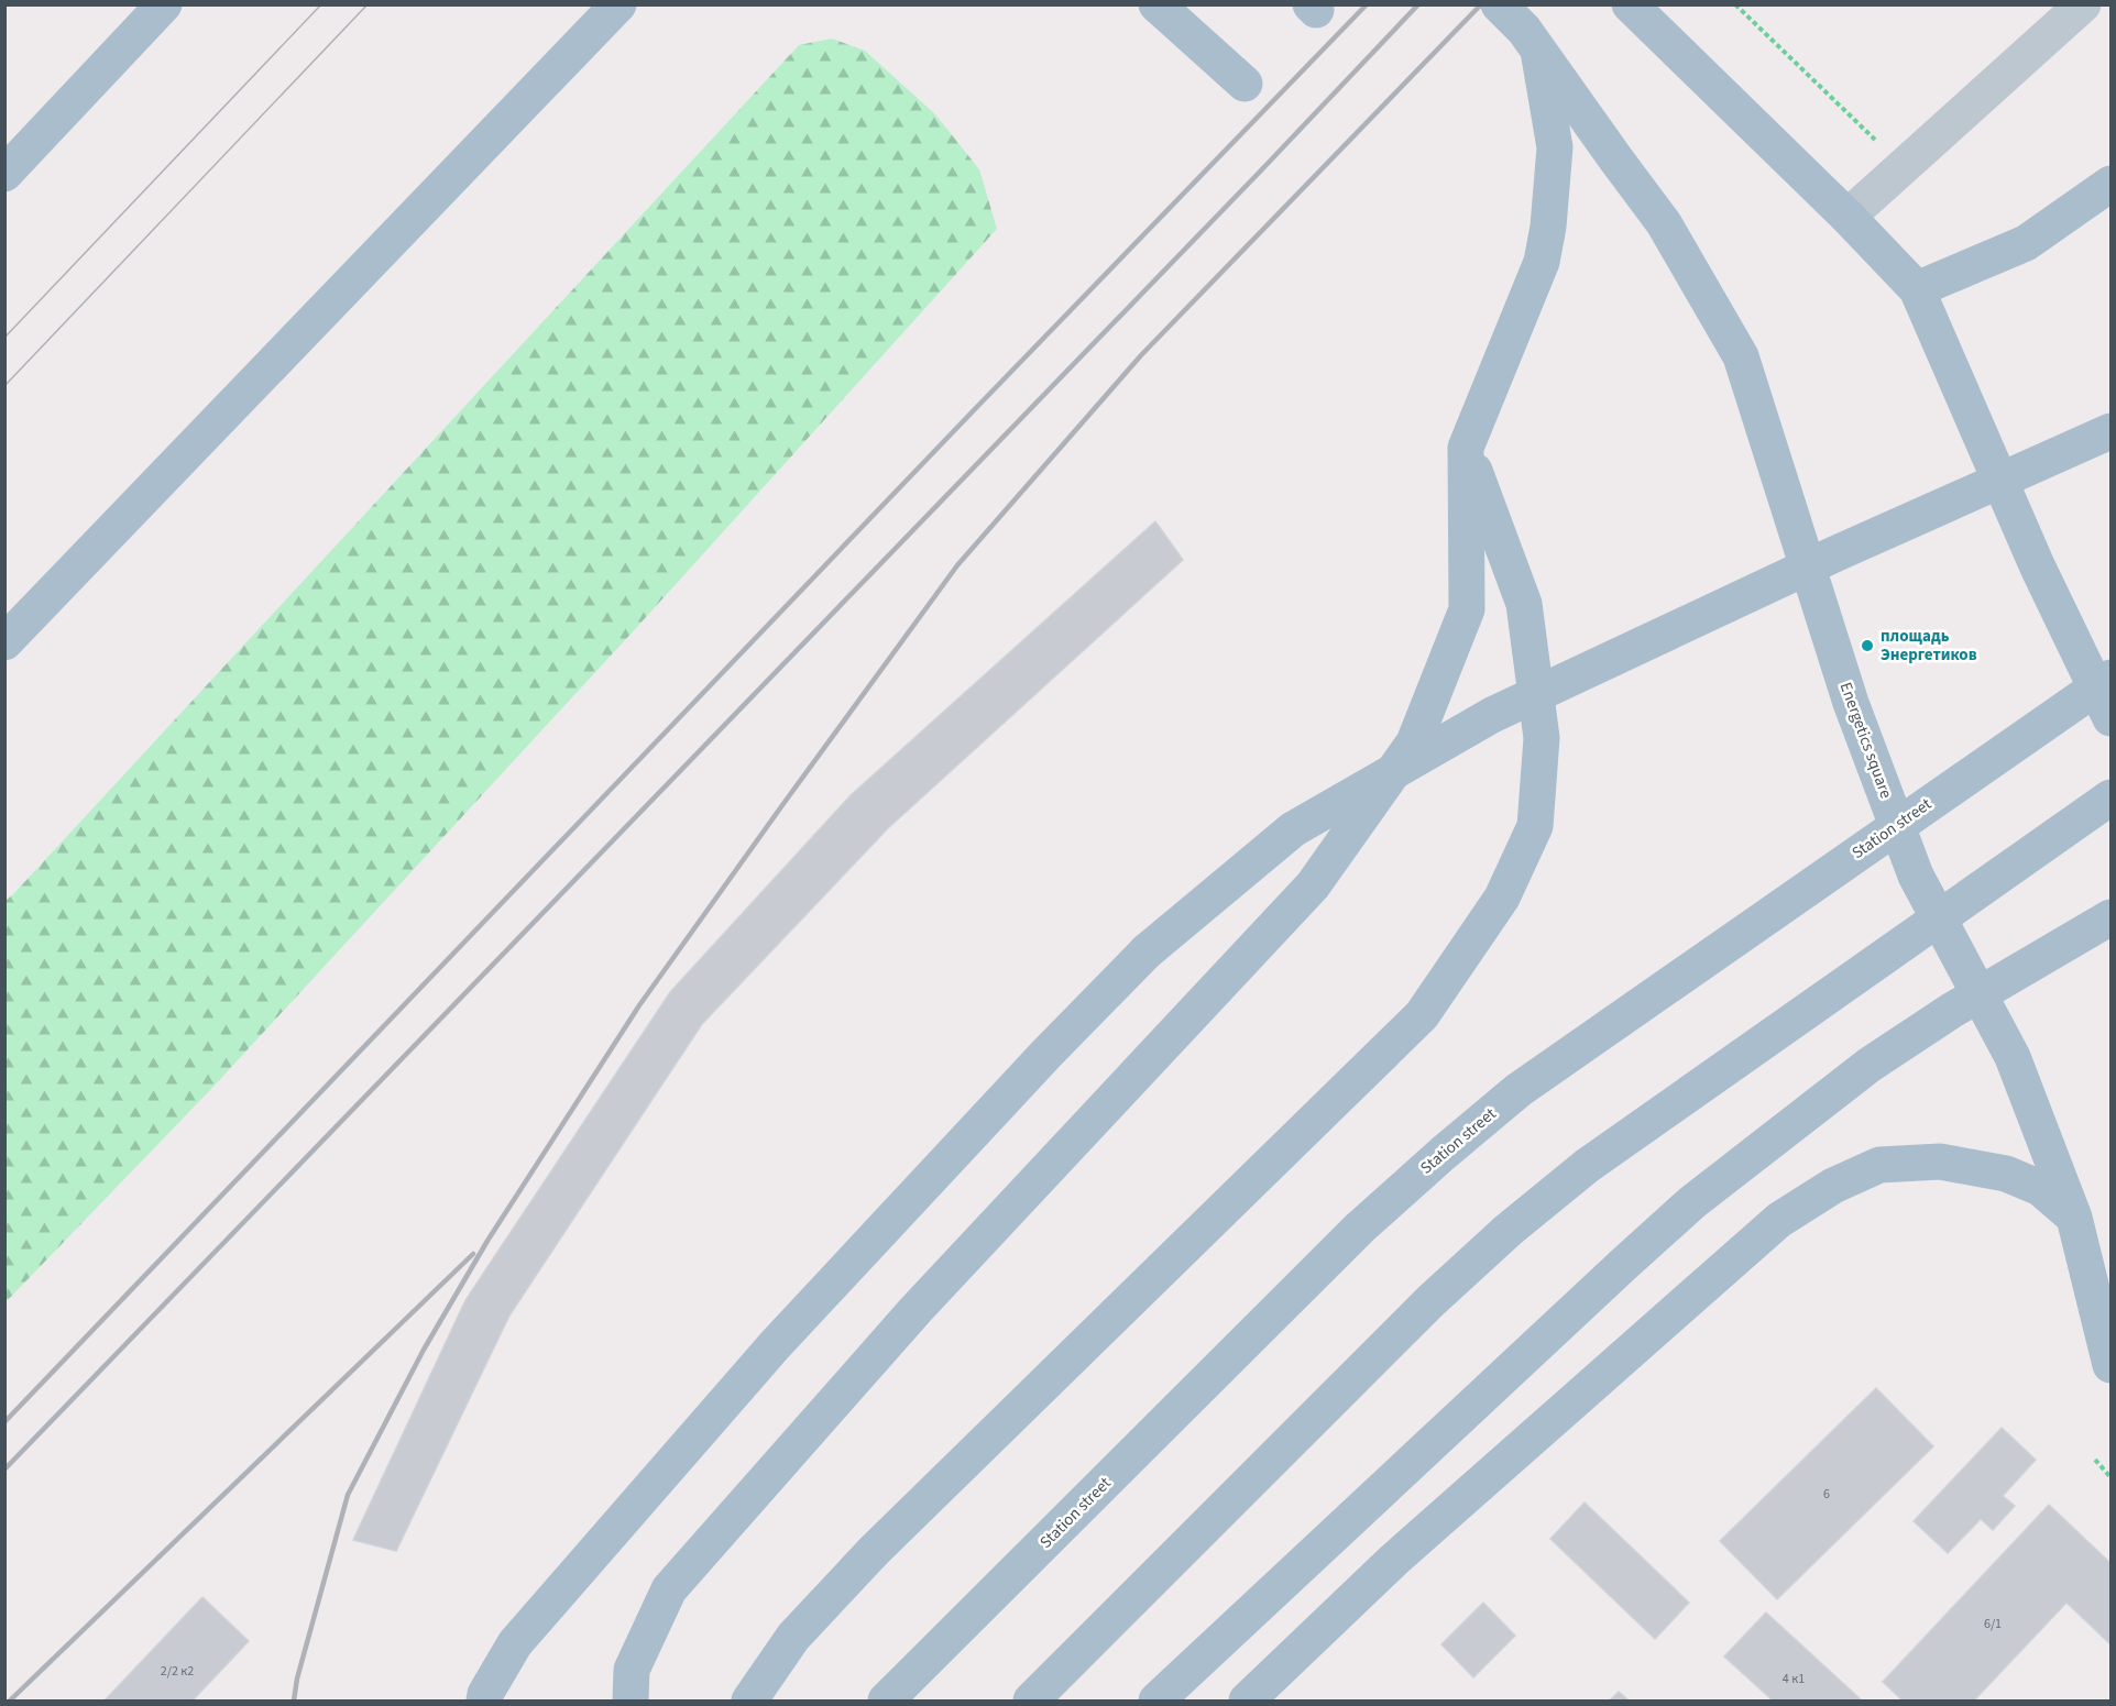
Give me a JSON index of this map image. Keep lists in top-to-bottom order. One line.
{"streets":{"main road":["Energetics square","Station street"]},"places":["площадь Энергетиков"],"house_numbers":["6","6/1","2/2 к2","4 к1"]}
